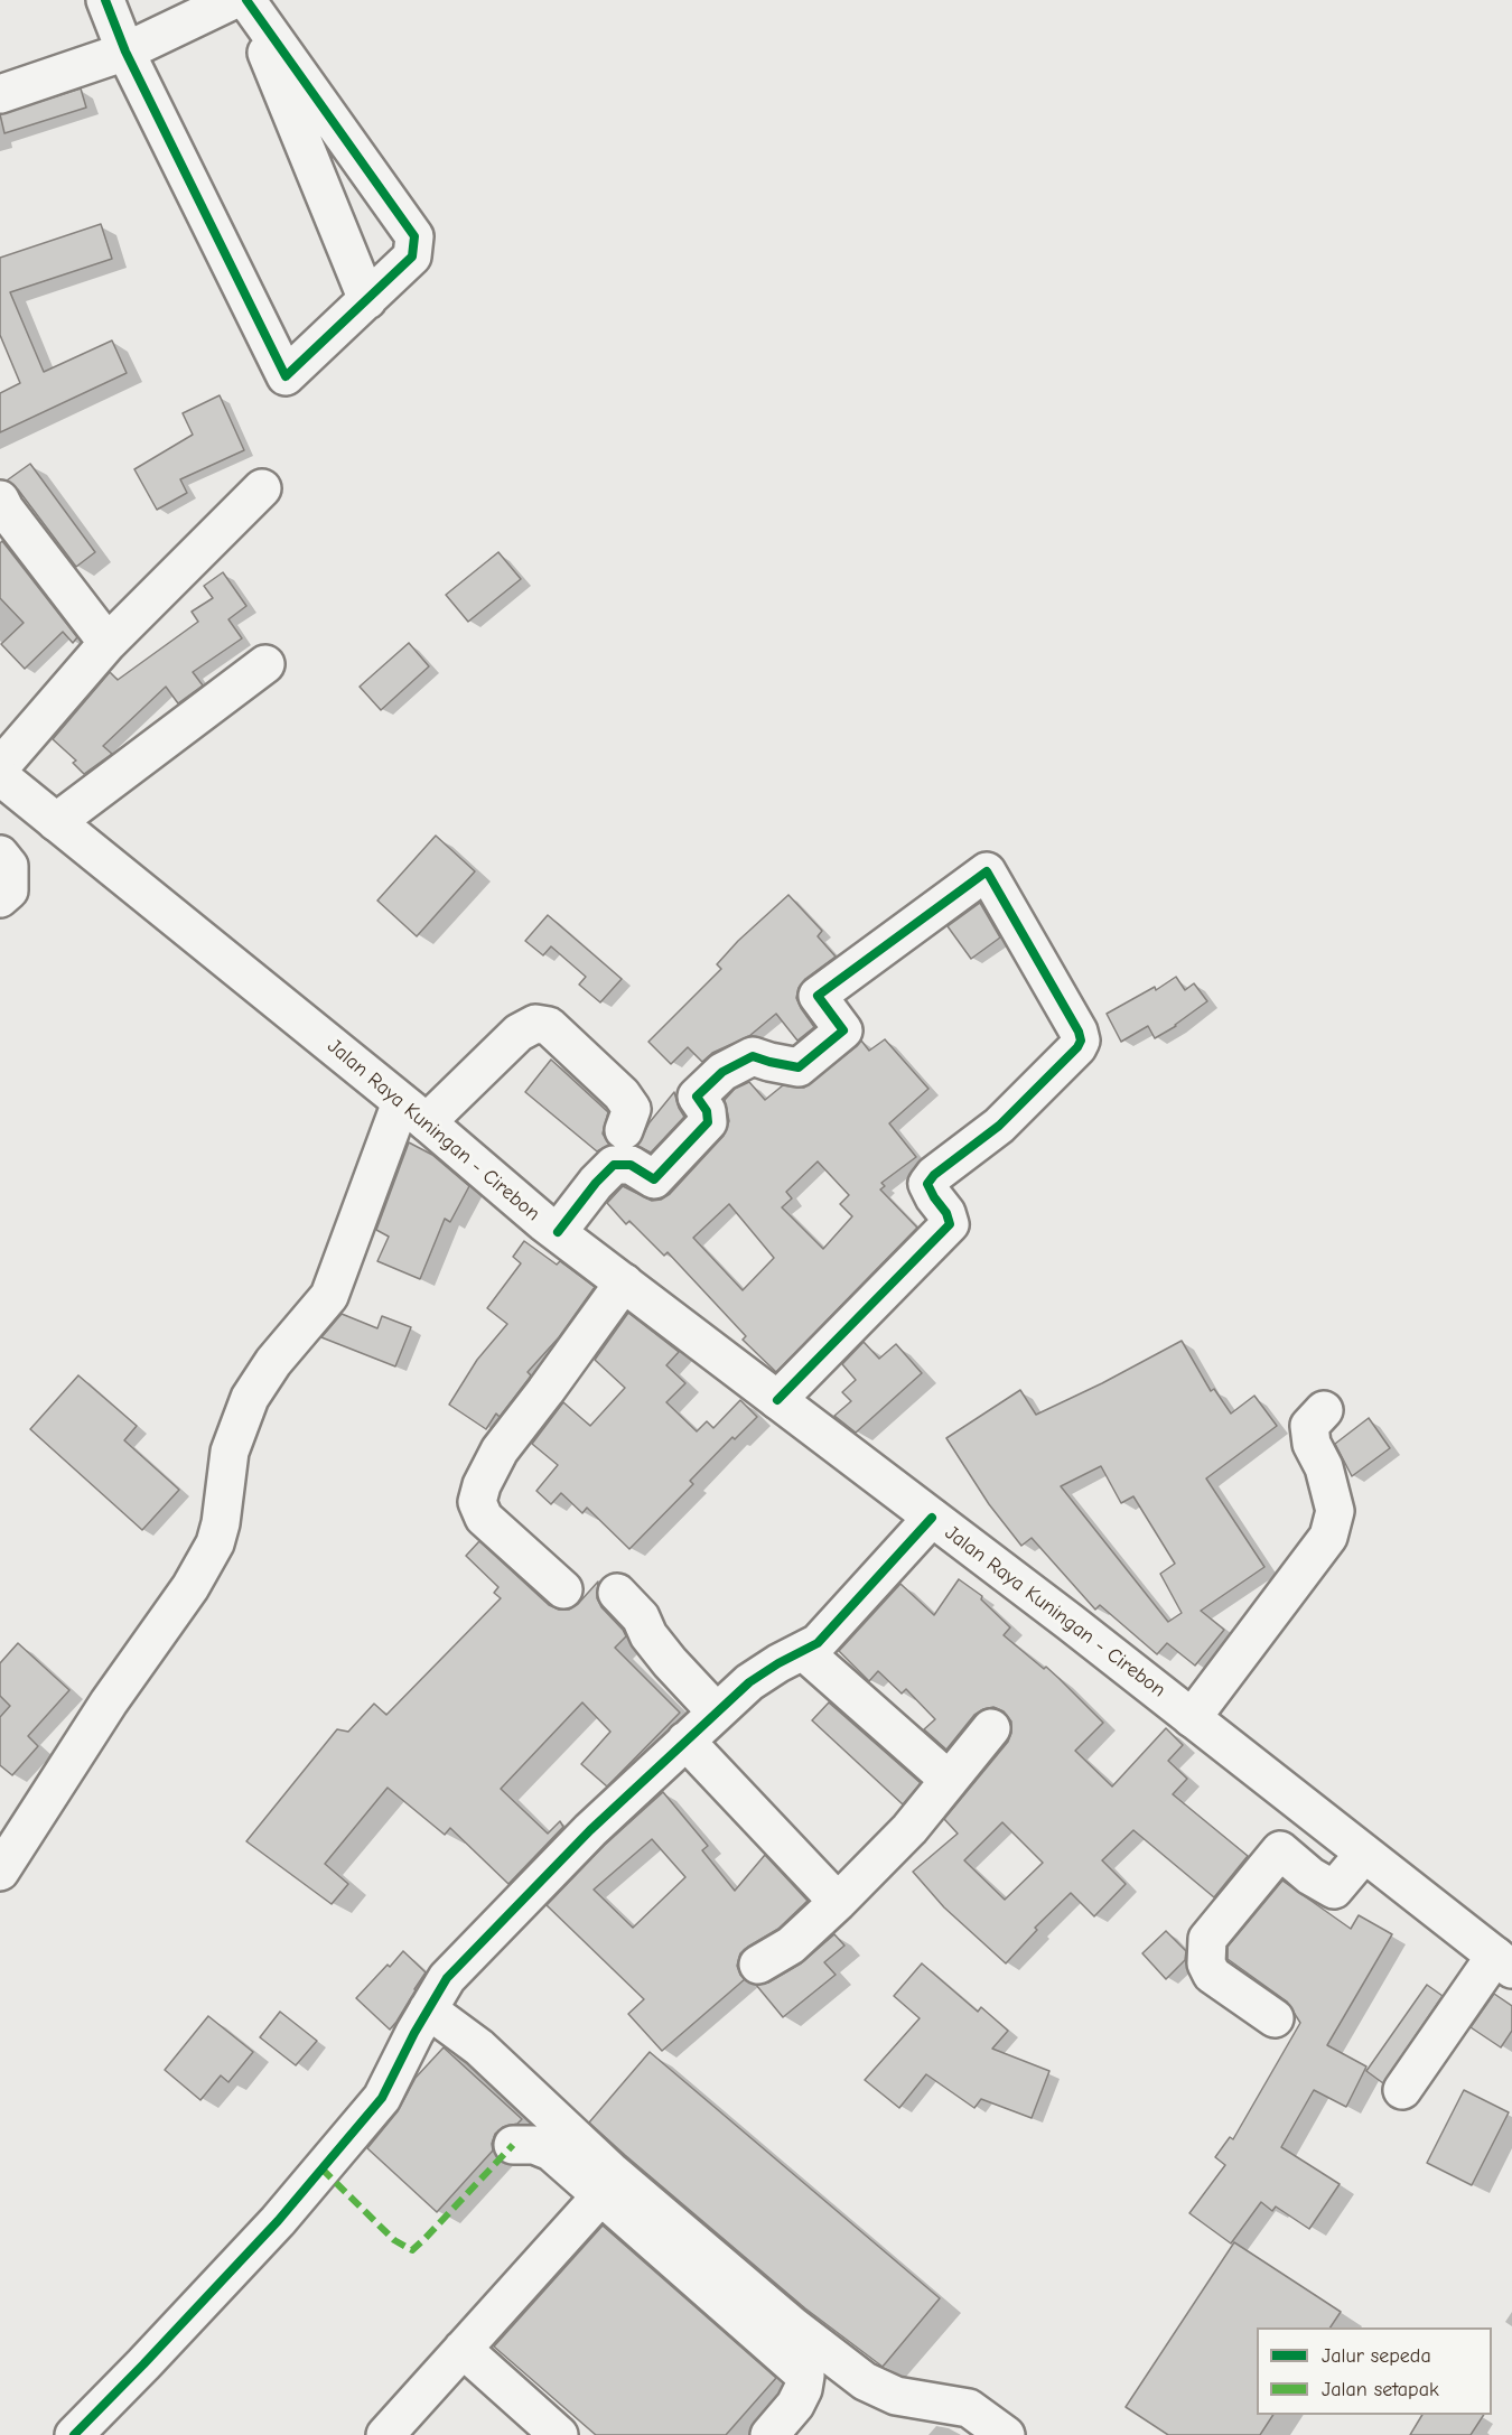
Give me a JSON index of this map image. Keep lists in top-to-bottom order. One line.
{"streets":{"main road":["Jalan Raya Kuningan - Cirebon"]},"legend":["Jalur sepeda","Jalan setapak"]}
